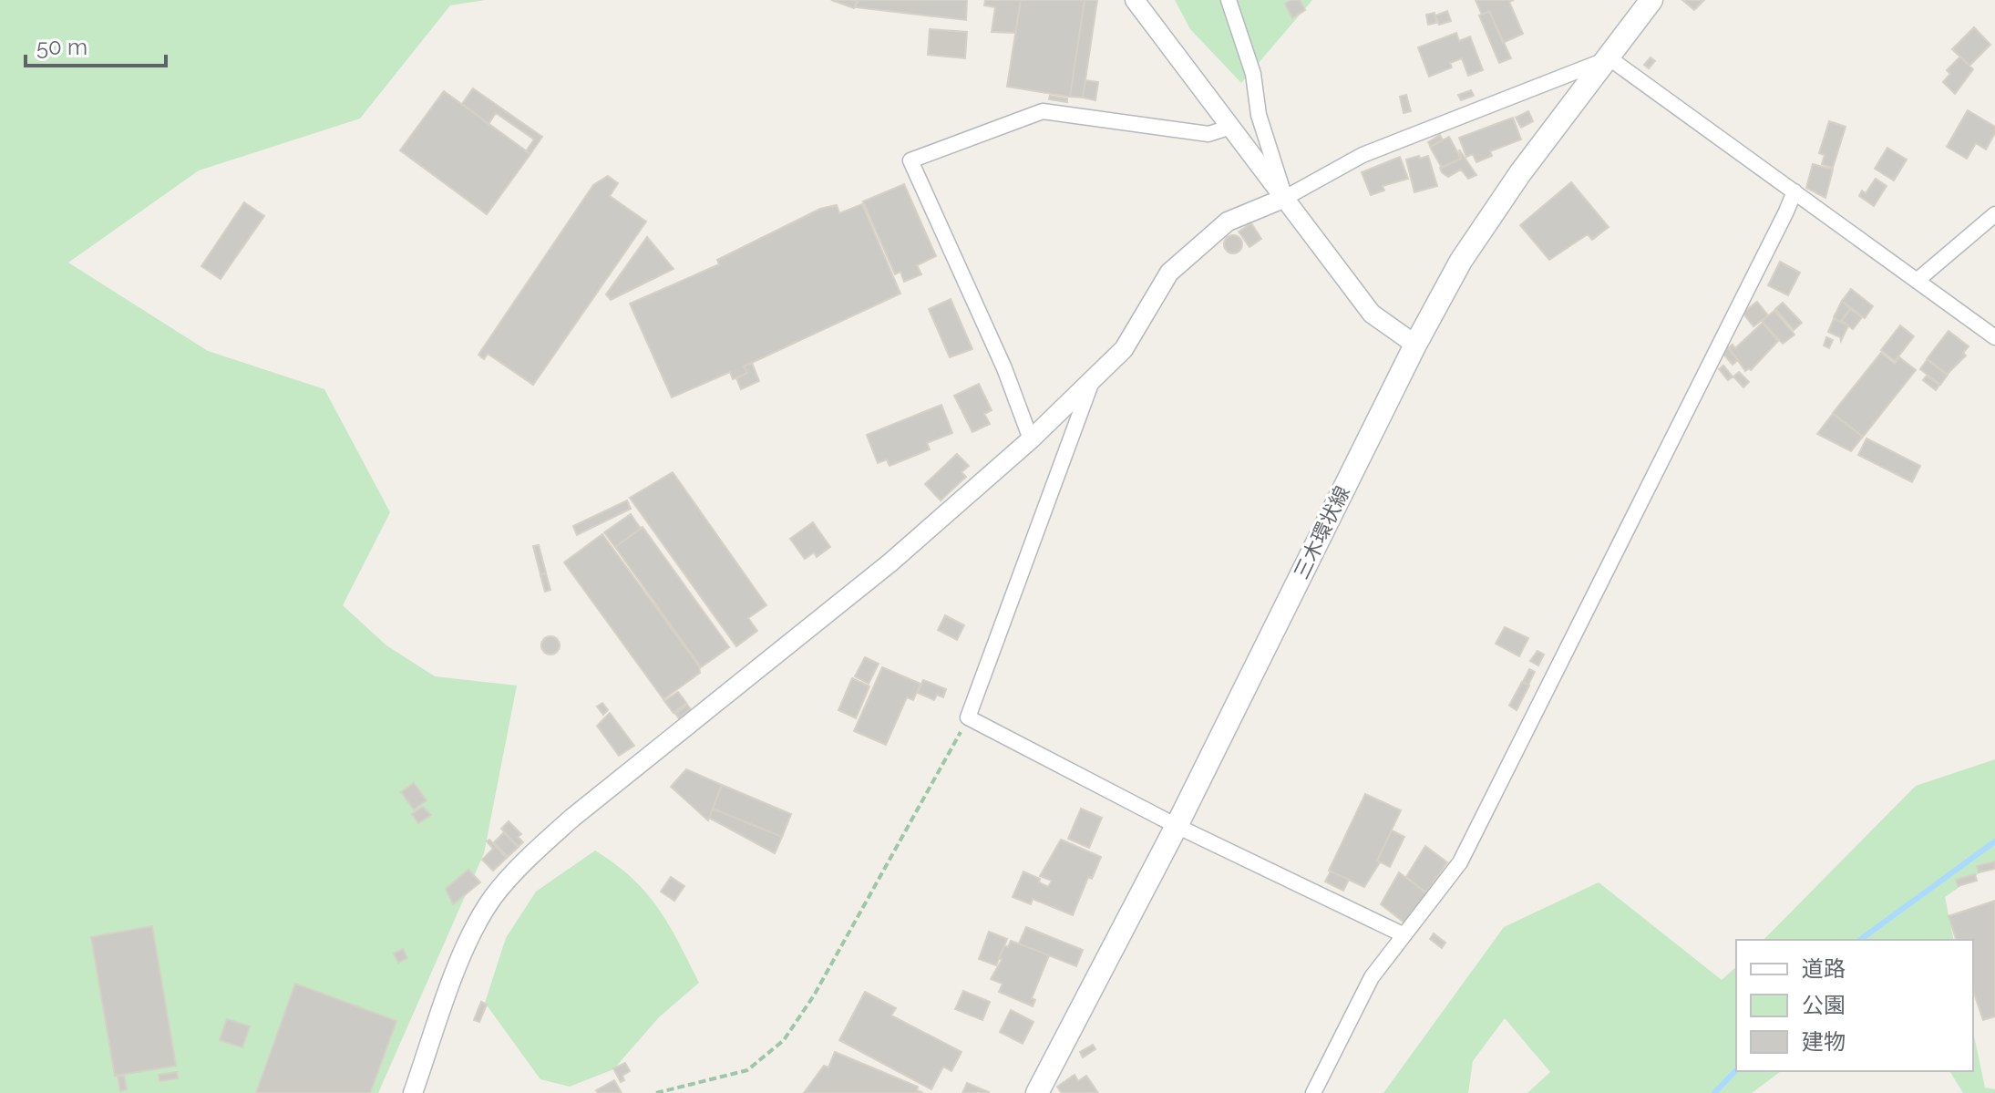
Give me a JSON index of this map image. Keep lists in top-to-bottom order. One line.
{"streets":{"main road":["三木環状線"]},"legend":["道路","公園","建物"],"scale_bar":"50 m"}
